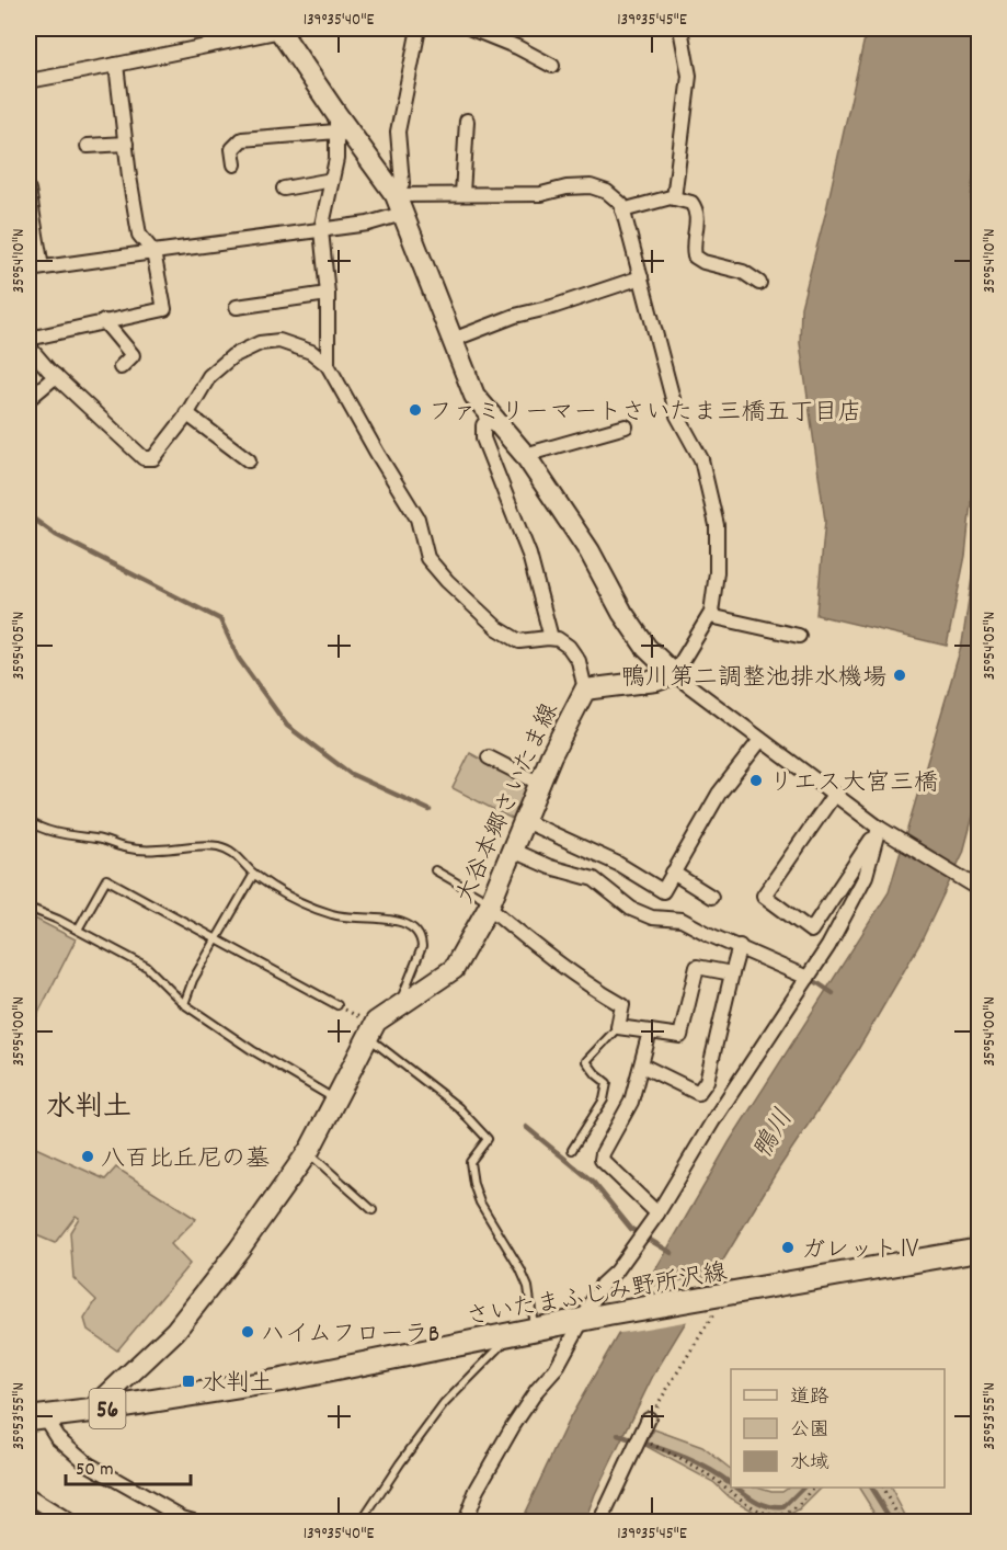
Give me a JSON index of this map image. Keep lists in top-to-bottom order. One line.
{"streets":{"main road":["大谷本郷さいたま線","さいたまふじみ野所沢線","56"]},"crossings":[["大谷本郷さいたま線","さいたまふじみ野所沢線"]],"districts":["水判土"],"water":["鴨川"],"places":{"other":["ファミリーマートさいたま三橋五丁目店","鴨川第二調整池排水機場","リエス大宮三橋","八百比丘尼の墓","ガレットⅣ","ハイムフローラB"],"transit":["水判土"]},"legend":["道路","公園","水域"],"scale_bar":"50 m","coordinates":["139°35'40\"E","139°35'45\"E","35°54'10\"N","35°54'05\"N","35°54'00\"N","35°53'55\"N"]}
